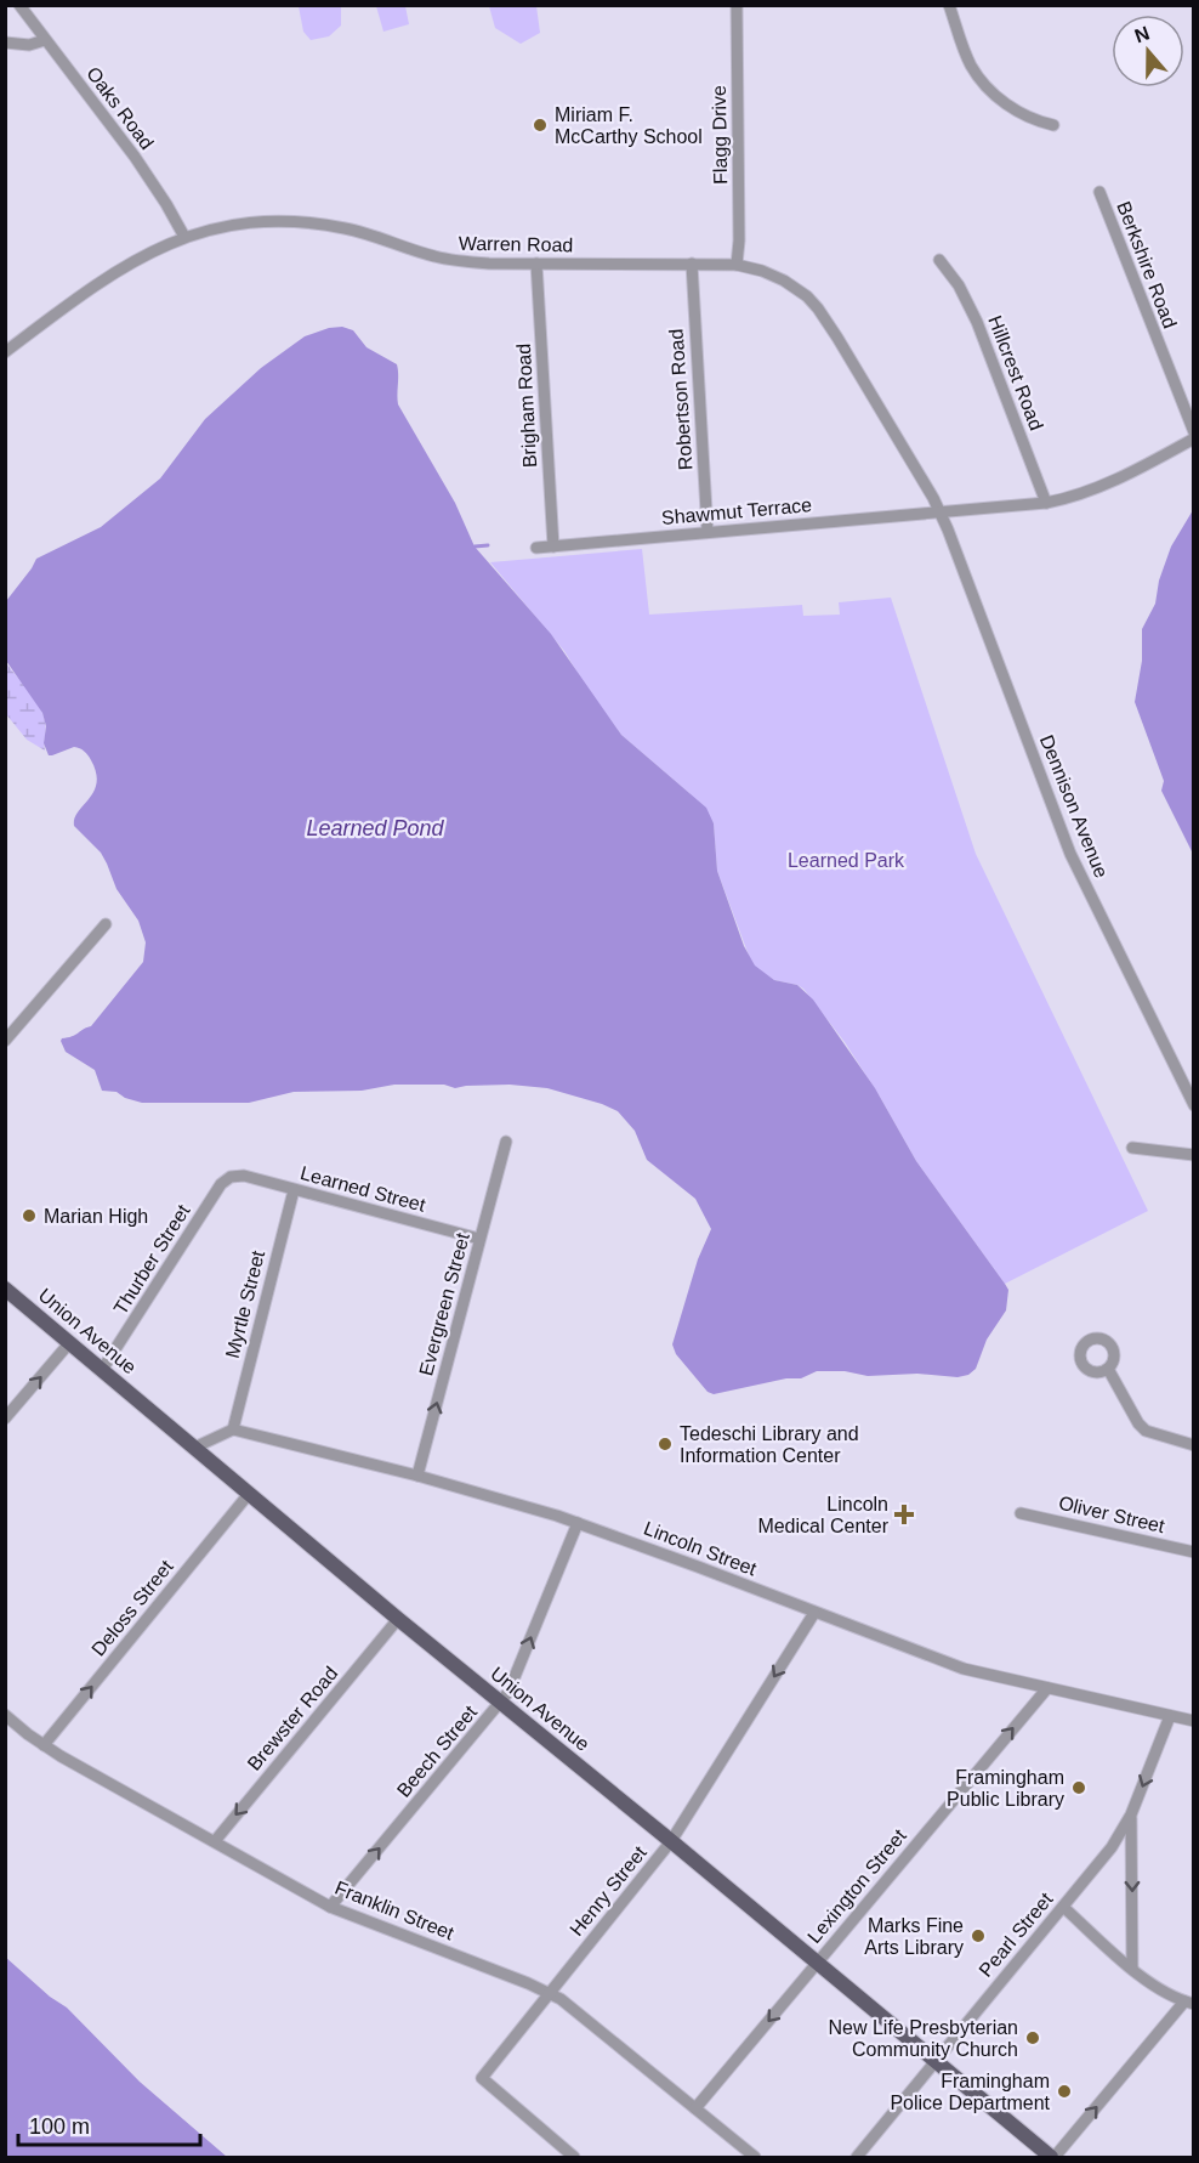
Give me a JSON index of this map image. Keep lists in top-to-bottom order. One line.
{"streets":{"main road":["Union Avenue"],"street":["Oaks Road","Flagg Drive","Warren Road","Berkshire Road","Hillcrest Road","Robertson Road","Brigham Road","Shawmut Terrace","Dennison Avenue","Learned Street","Thurber Street","Myrtle Street","Evergreen Street","Oliver Street","Lincoln Street","Deloss Street","Brewster Road","Beech Street","Lexington Street","Henry Street","Franklin Street","Pearl Street"]},"crossings":[["Oaks Road","Warren Road"],["Flagg Drive","Warren Road"],["Warren Road","Robertson Road"],["Warren Road","Brigham Road"],["Warren Road","Shawmut Terrace"],["Warren Road","Dennison Avenue"],["Hillcrest Road","Shawmut Terrace"],["Robertson Road","Shawmut Terrace"],["Brigham Road","Shawmut Terrace"],["Shawmut Terrace","Dennison Avenue"],["Learned Street","Thurber Street"],["Learned Street","Myrtle Street"],["Learned Street","Evergreen Street"],["Thurber Street","Union Avenue"],["Myrtle Street","Lincoln Street"],["Evergreen Street","Lincoln Street"],["Union Avenue","Deloss Street"],["Union Avenue","Brewster Road"],["Union Avenue","Beech Street"],["Union Avenue","Lexington Street"],["Union Avenue","Henry Street"],["Union Avenue","Pearl Street"],["Lincoln Street","Beech Street"],["Lincoln Street","Lexington Street"],["Lincoln Street","Henry Street"],["Lincoln Street","Pearl Street"],["Deloss Street","Franklin Street"],["Brewster Road","Franklin Street"],["Beech Street","Franklin Street"],["Lexington Street","Franklin Street"],["Henry Street","Franklin Street"]],"one_way":["Evergreen Street","Deloss Street","Brewster Road","Beech Street","Henry Street"],"water":["Learned Pond"],"parks":["Learned Park"],"places":{"other":["Miriam F. McCarthy School","Marian High","Tedeschi Library and Information Center","Framingham Public Library","Marks Fine Arts Library","New Life Presbyterian Community Church","Framingham Police Department"],"health":["Lincoln Medical Center"]},"scale_bar":"100 m","north":"top"}
